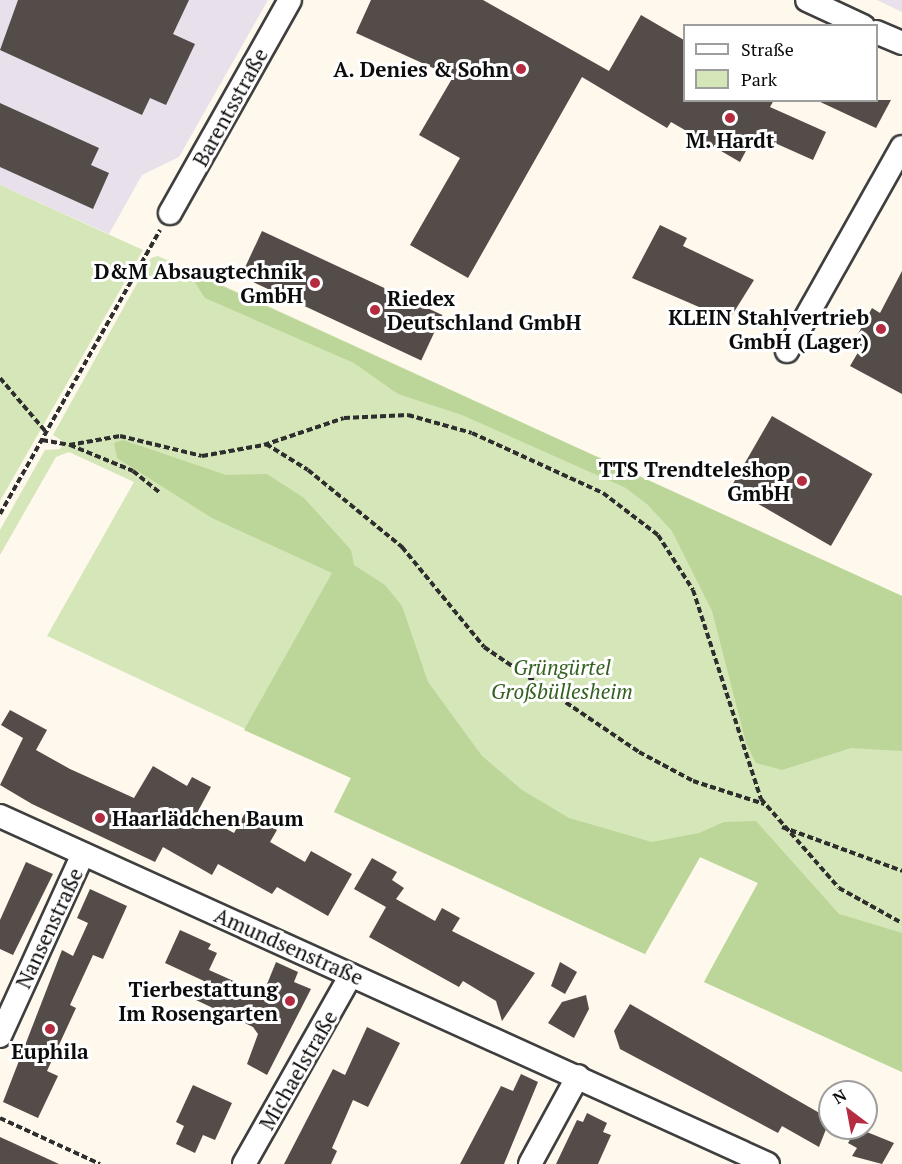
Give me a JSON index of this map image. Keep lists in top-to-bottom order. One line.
{"streets":{"street":["Barentsstraße","Nansenstraße","Amundsenstraße","Michaelstraße"]},"crossings":[["Nansenstraße","Amundsenstraße"],["Amundsenstraße","Michaelstraße"]],"parks":["Grüngürtel Großbüllesheim"],"places":["A. Denies & Sohn","M. Hardt","D&M Absaugtechnik GmbH","Riedex Deutschland GmbH","KLEIN Stahlvertrieb GmbH (Lager)","TTS Trendteleshop GmbH","Haarlädchen Baum","Tierbestattung Im Rosengarten","Euphila"],"legend":["Straße","Park"],"north":"top left"}
